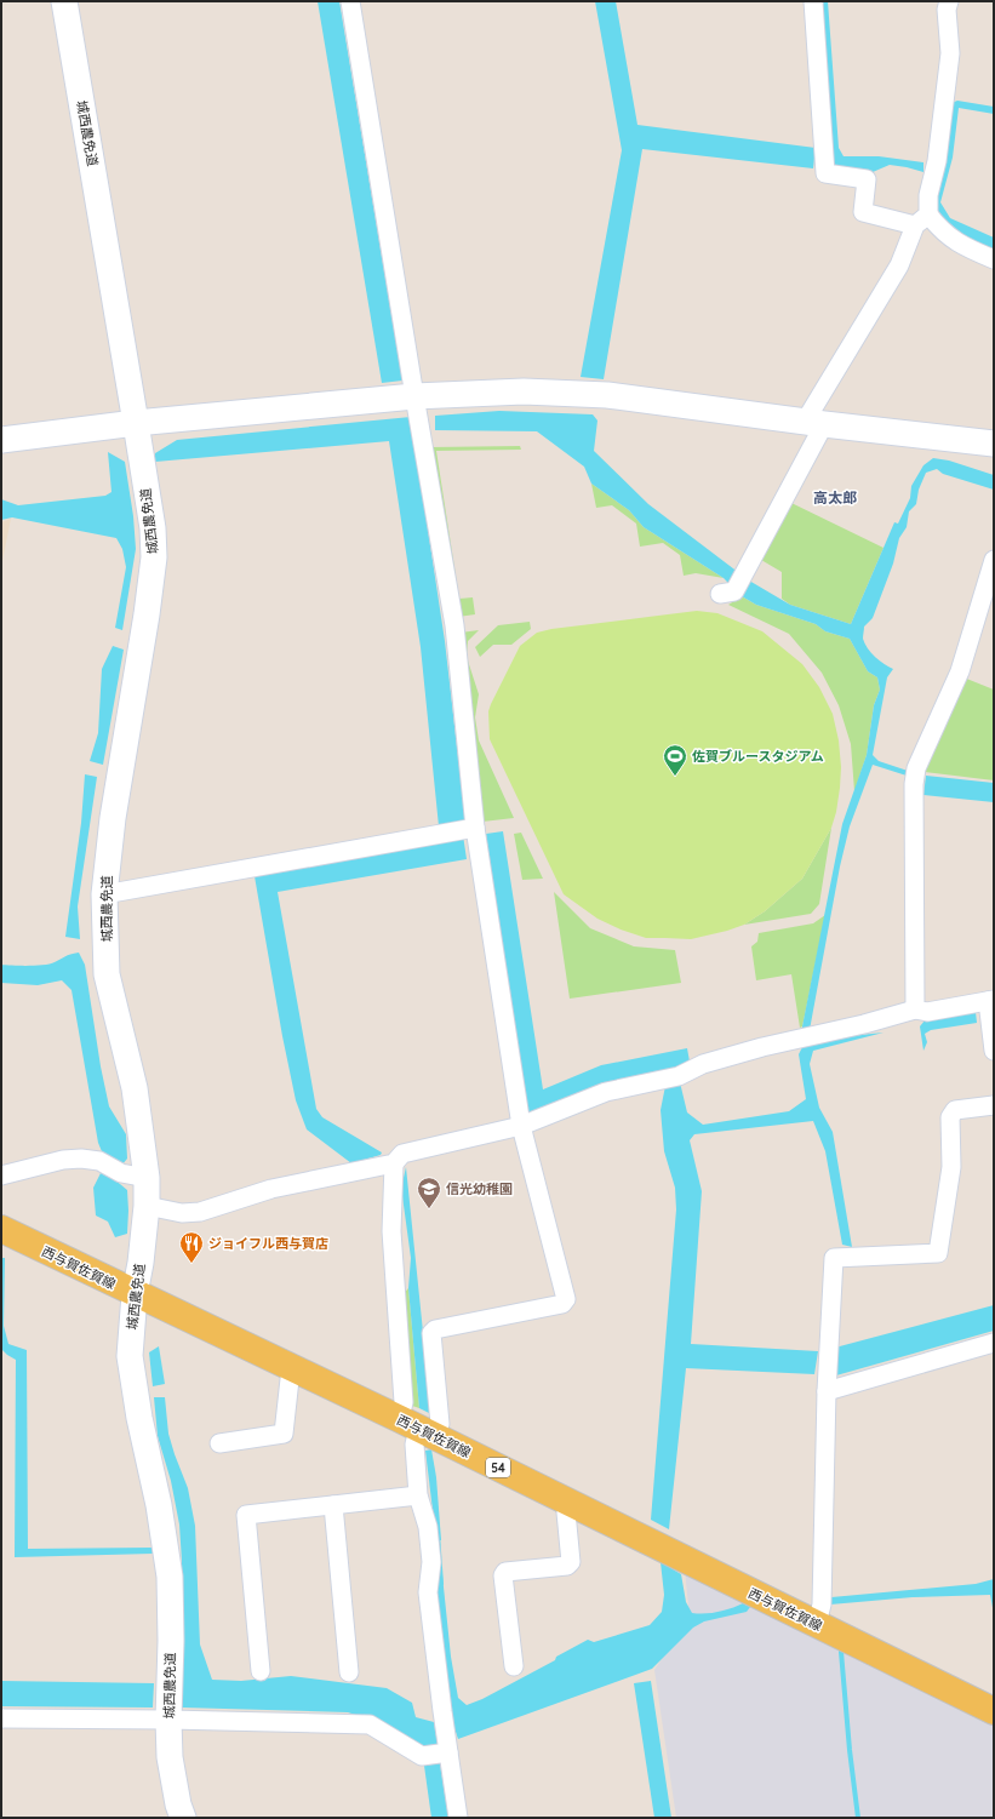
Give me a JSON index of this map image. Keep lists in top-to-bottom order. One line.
{"streets":{"main road":["西与賀佐賀線","54"],"street":["城西農免道"]},"crossings":[["城西農免道","西与賀佐賀線"]],"districts":["高太郎"],"places":{"sports":["佐賀ブルースタジアム"],"school or university":["信光幼稚園"],"restaurant":["ジョイフル西与賀店"]}}
